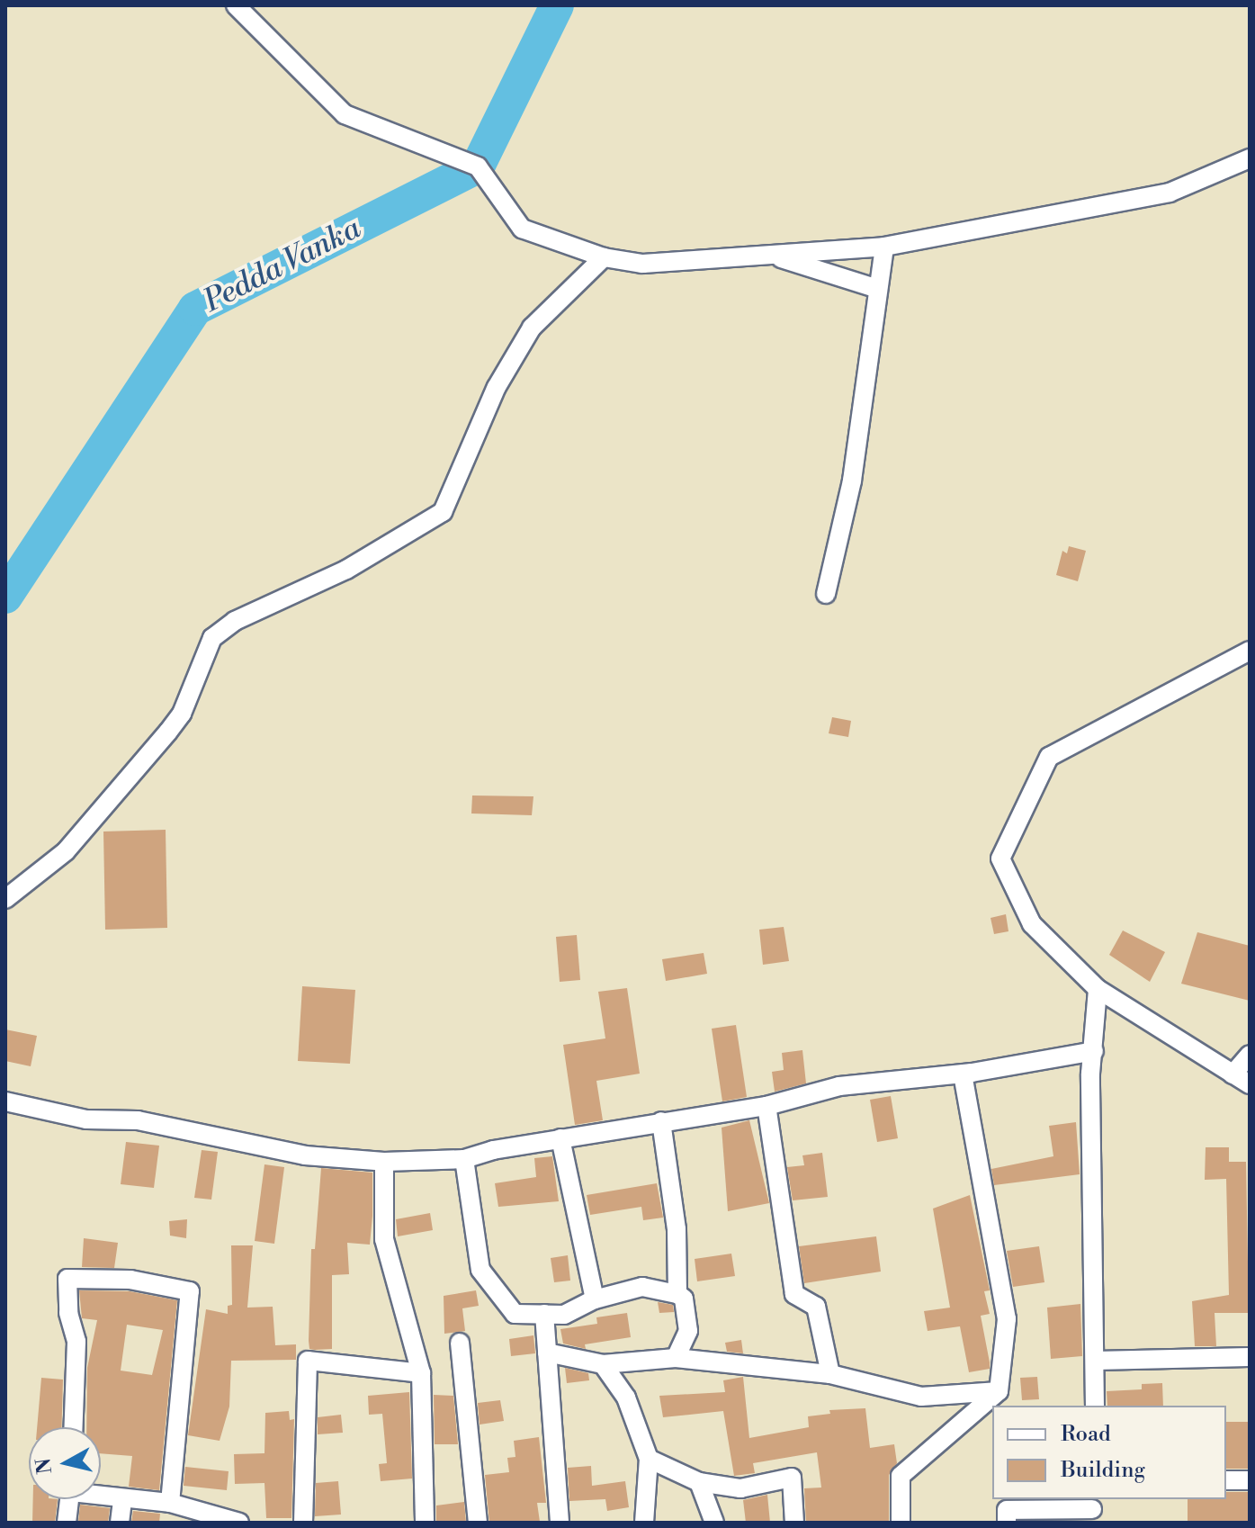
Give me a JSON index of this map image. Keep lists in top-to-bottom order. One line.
{"water":["Pedda Vanka"],"legend":["Road","Building"],"north":"left"}
